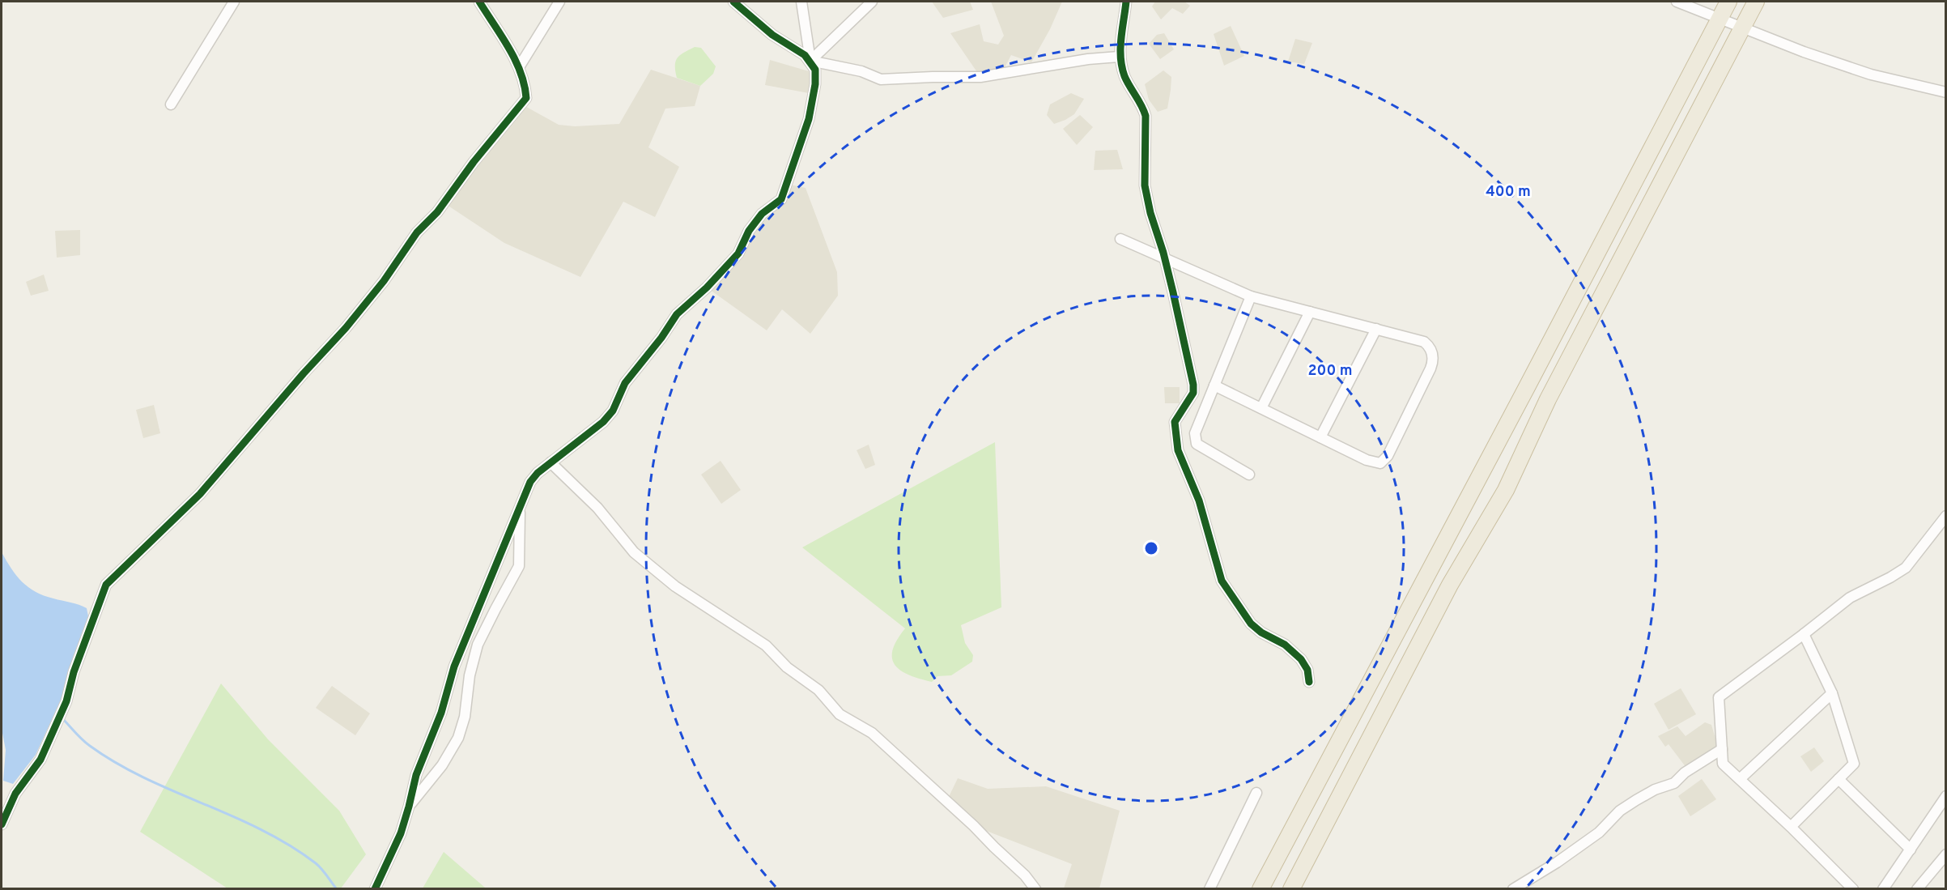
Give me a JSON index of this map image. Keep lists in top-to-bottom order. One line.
{"rings":["400 m","200 m"]}
